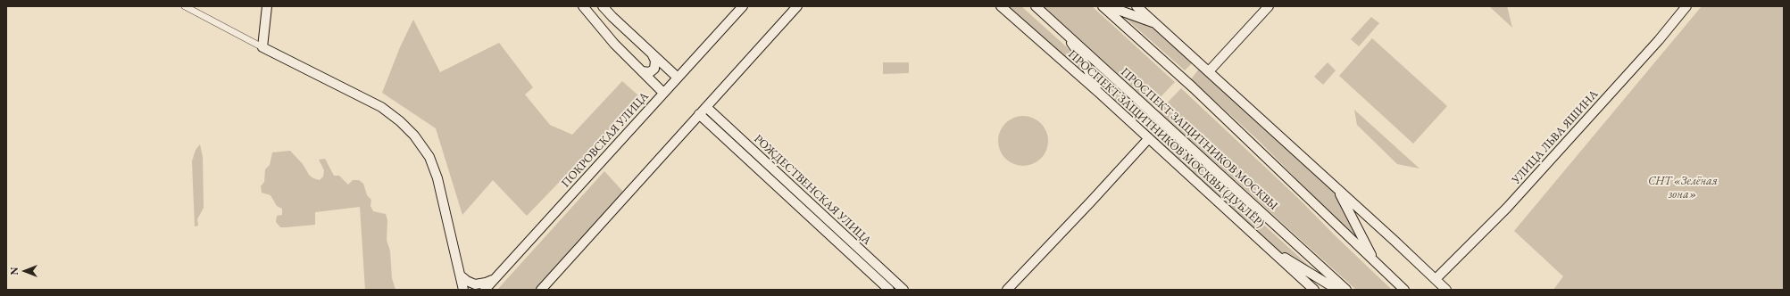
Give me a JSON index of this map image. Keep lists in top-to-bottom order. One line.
{"streets":{"street":["УЛИЦА ЛЬВА ЯШИНА","ПРОСПЕКТ ЗАЩИТНИКОВ МОСКВЫ (ДУБЛЁР)","ПРОСПЕКТ ЗАЩИТНИКОВ МОСКВЫ","ПОКРОВСКАЯ УЛИЦА","РОЖДЕСТВЕНСКАЯ УЛИЦА"]},"parks":["СНТ «Зелёная зона»"],"north":"left"}
